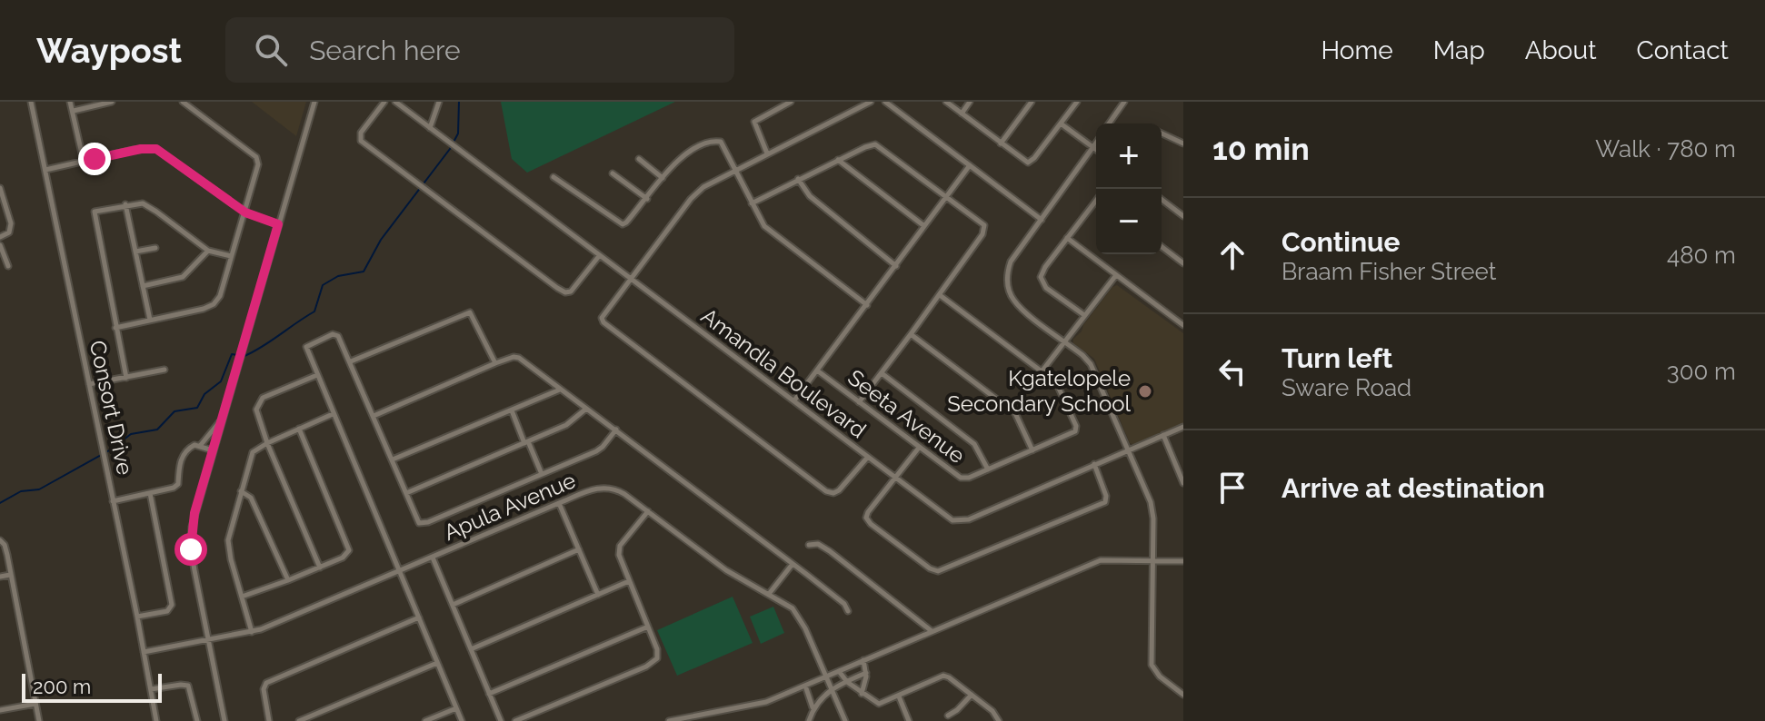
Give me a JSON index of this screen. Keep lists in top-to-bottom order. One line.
{"streets":{"street":["Amandla Boulevard","Consort Drive","Seeta Avenue","Apula Avenue"]},"crossings":[["Consort Drive","Apula Avenue"]],"places":["Kgatelopele Secondary School"],"scale_bar":"200 m","page":{"header":"Waypost","search":"Search here","nav":["Home","Map","About","Contact"],"heading":["10 min","Walk · 780 m"],"map_buttons":["+","−"],"list":[["Continue","Braam Fisher Street","480 m"],["Turn left","Sware Road","300 m"],"Arrive at destination"],"scale":"200 m"}}
